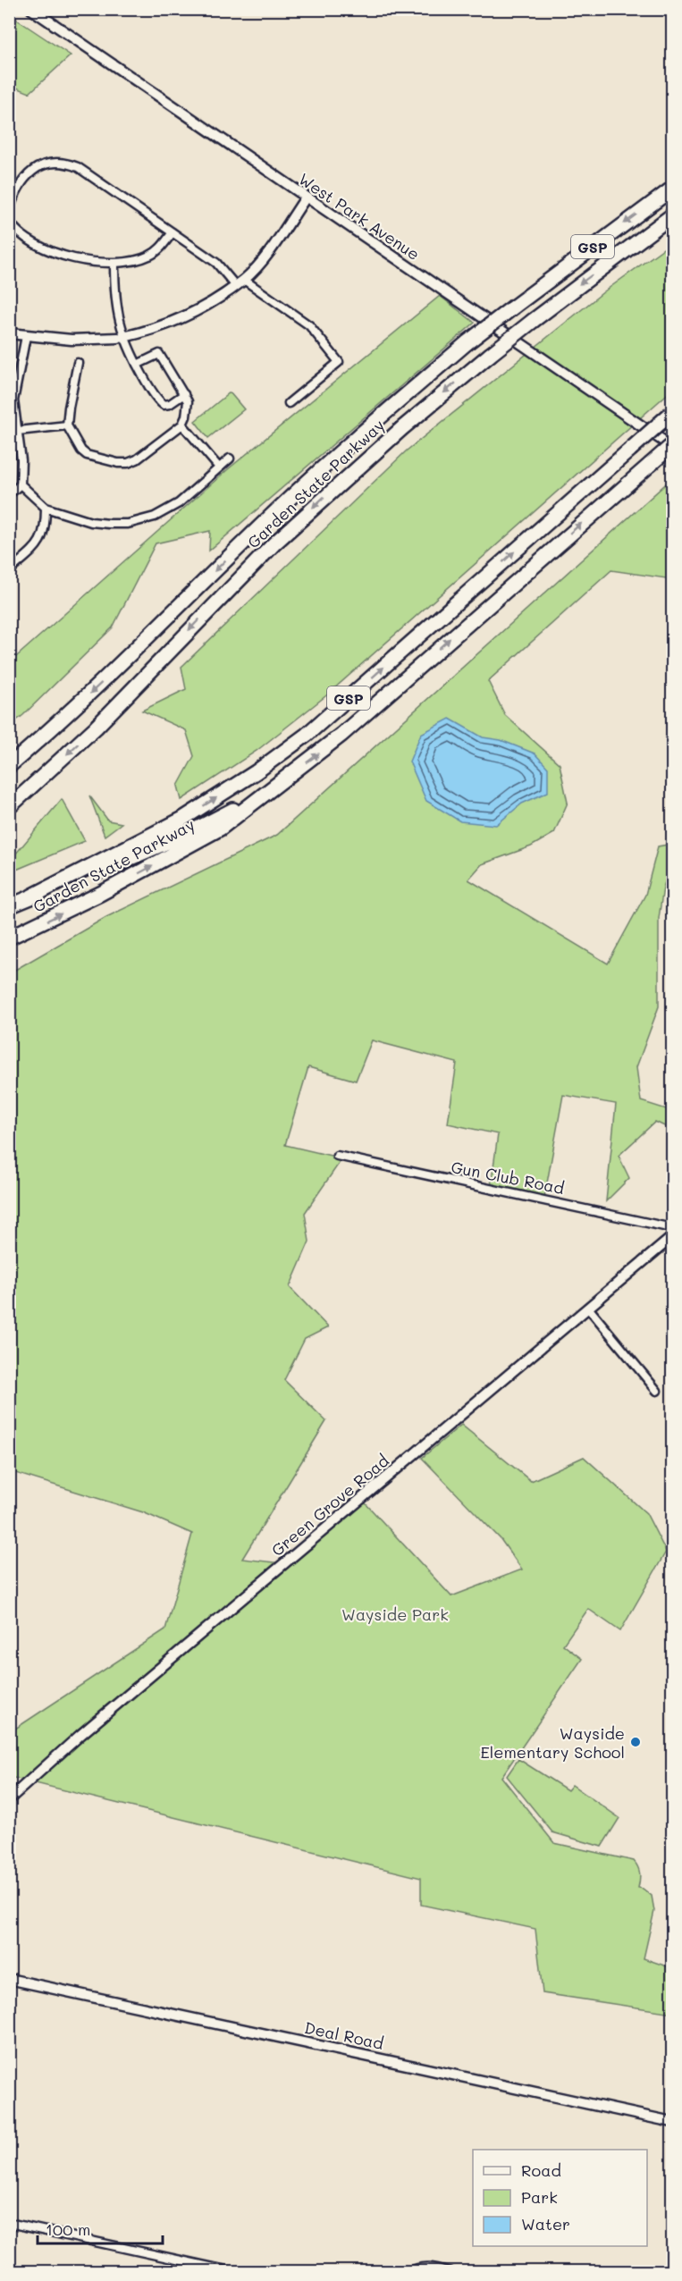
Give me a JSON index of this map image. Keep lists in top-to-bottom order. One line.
{"streets":{"highway":["GSP","Garden State Parkway"],"street":["West Park Avenue","Gun Club Road","Green Grove Road","Deal Road"]},"crossings":[["West Park Avenue","Garden State Parkway"]],"parks":["Wayside Park"],"places":["Wayside Elementary School"],"legend":["Road","Park","Water"],"scale_bar":"100 m"}
